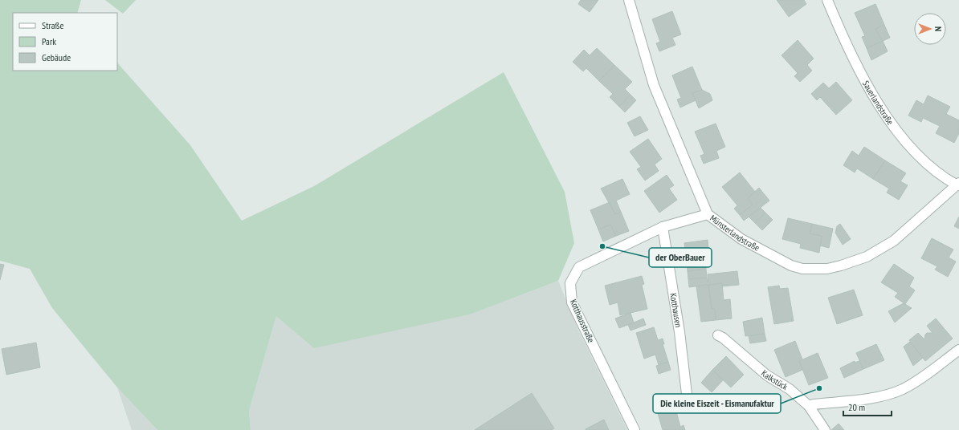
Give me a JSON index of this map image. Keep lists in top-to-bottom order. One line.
{"streets":{"street":["Sauerlandstraße","Münsterlandstraße","Kotthausen","Kotthausstraße","Kalkstück"]},"crossings":[["Sauerlandstraße","Münsterlandstraße"],["Münsterlandstraße","Kotthausstraße"],["Kotthausen","Kotthausstraße"]],"places":["der OberBauer","Die kleine Eiszeit - Eismanufaktur"],"legend":["Straße","Park","Gebäude"],"scale_bar":"20 m","north":"right"}
